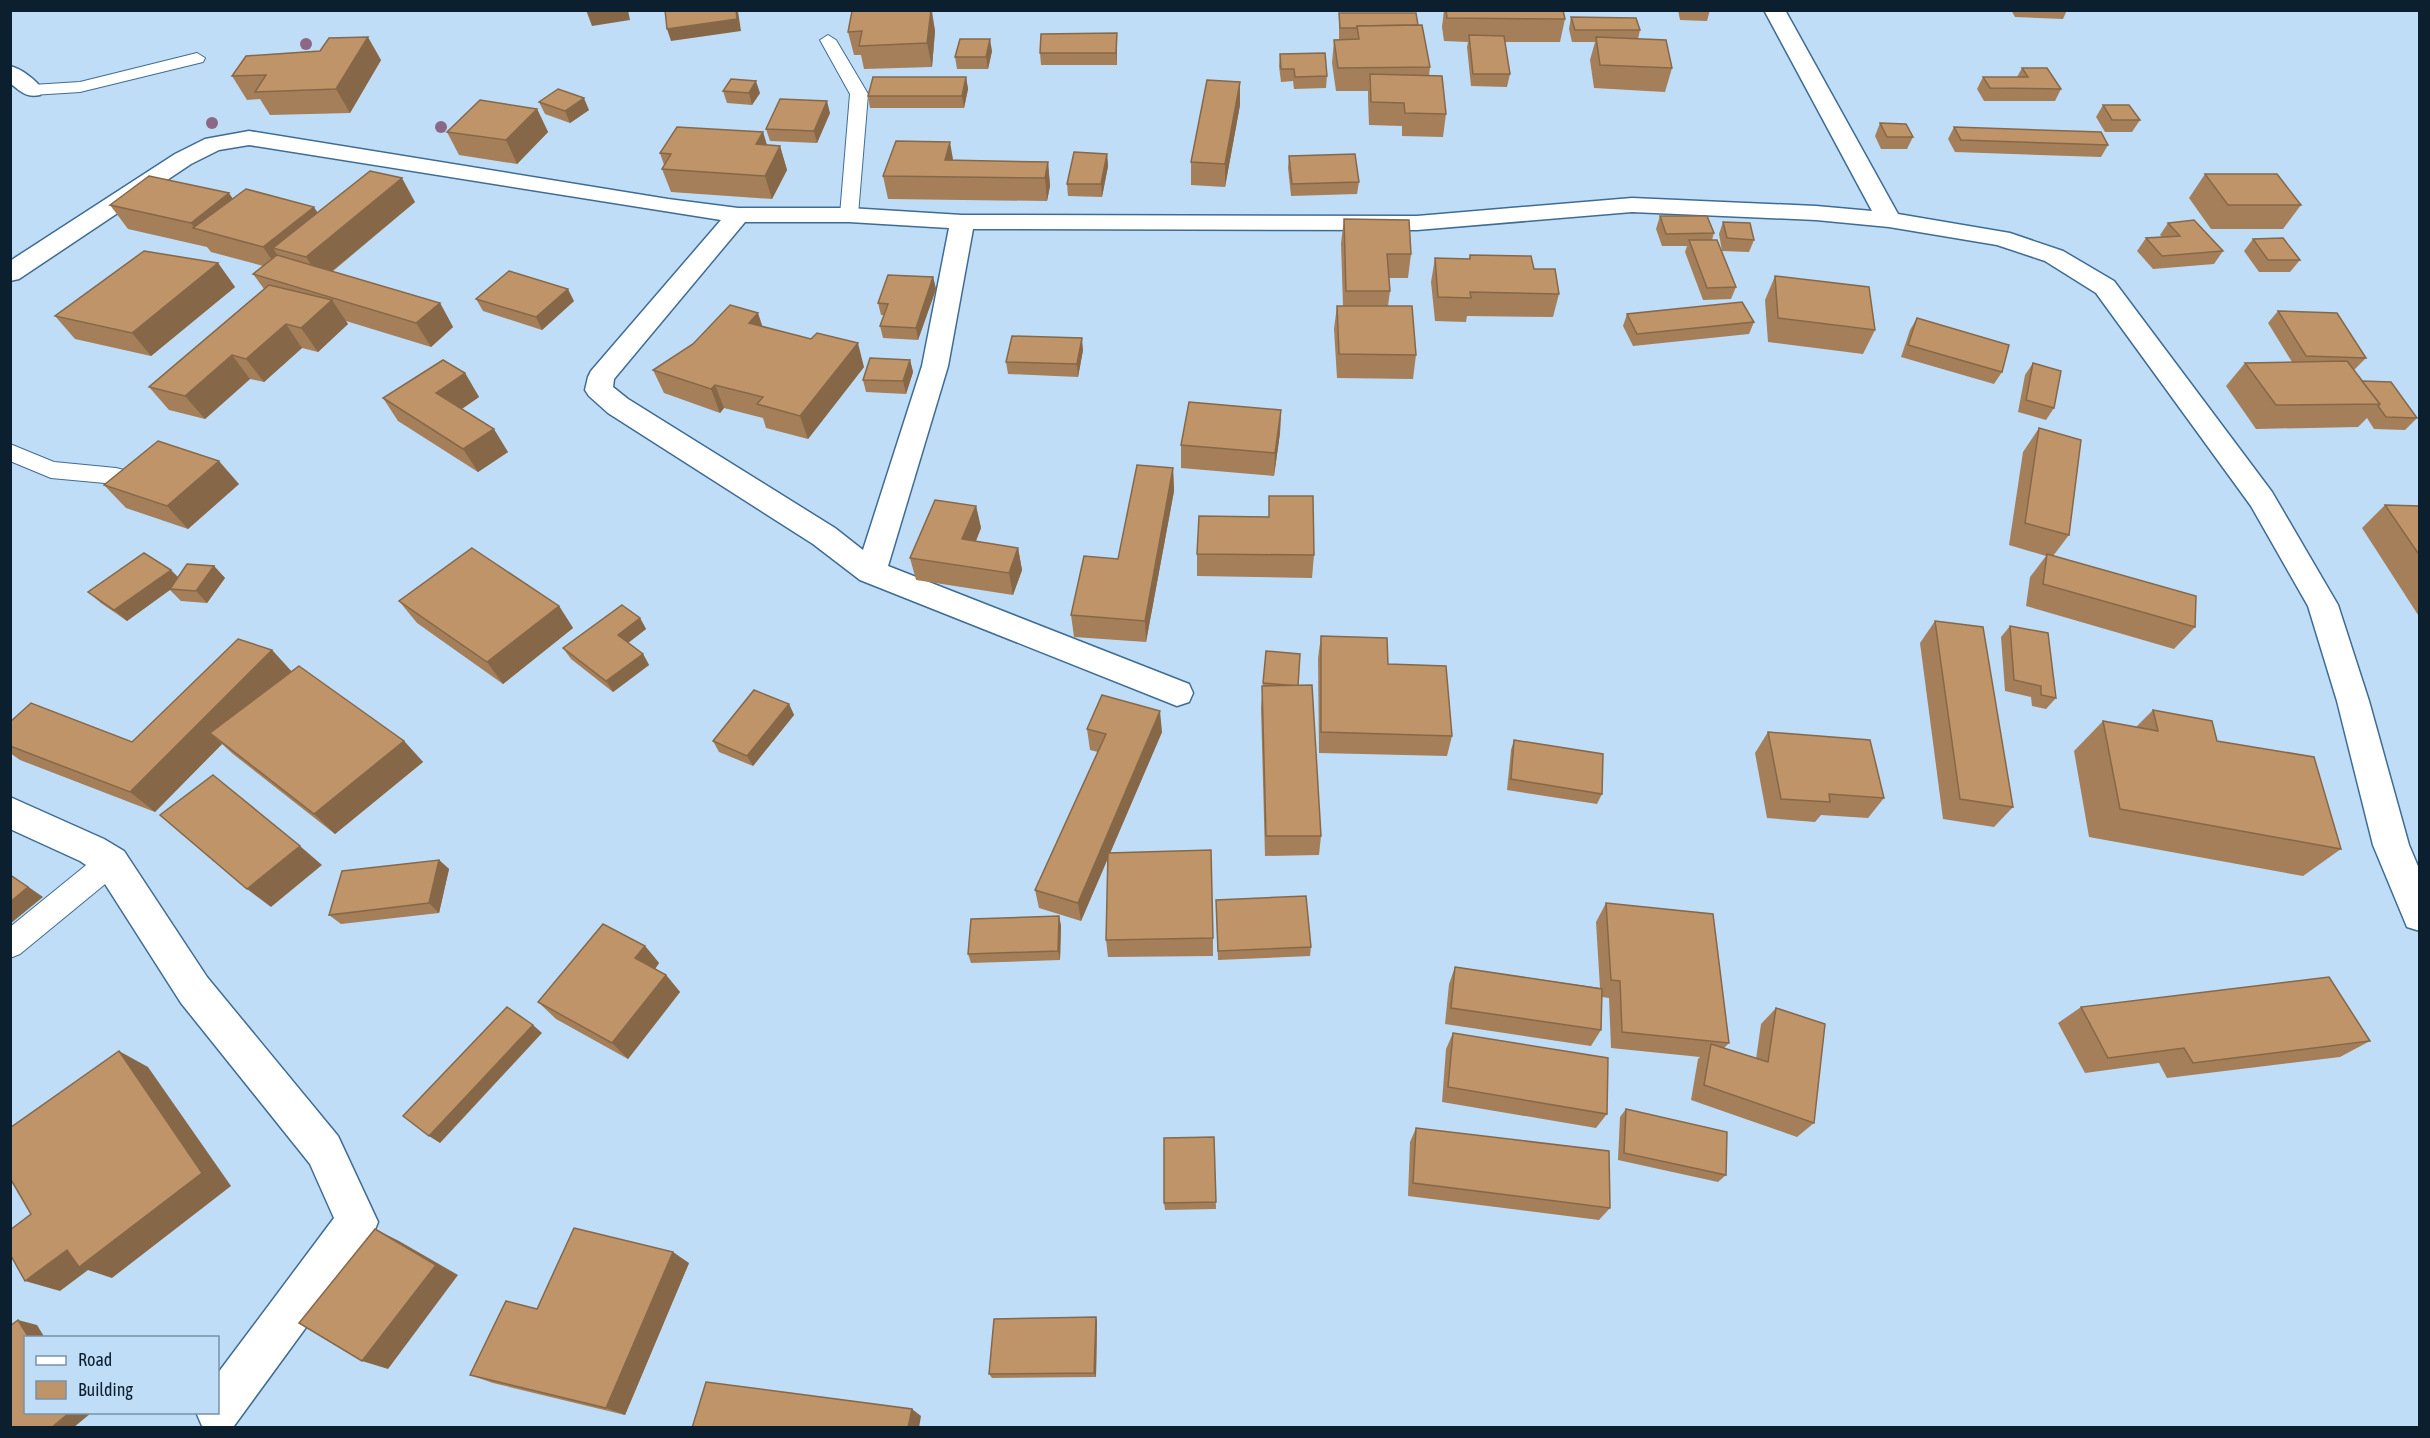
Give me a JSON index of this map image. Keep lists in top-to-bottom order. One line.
{"legend":["Road","Building"]}
